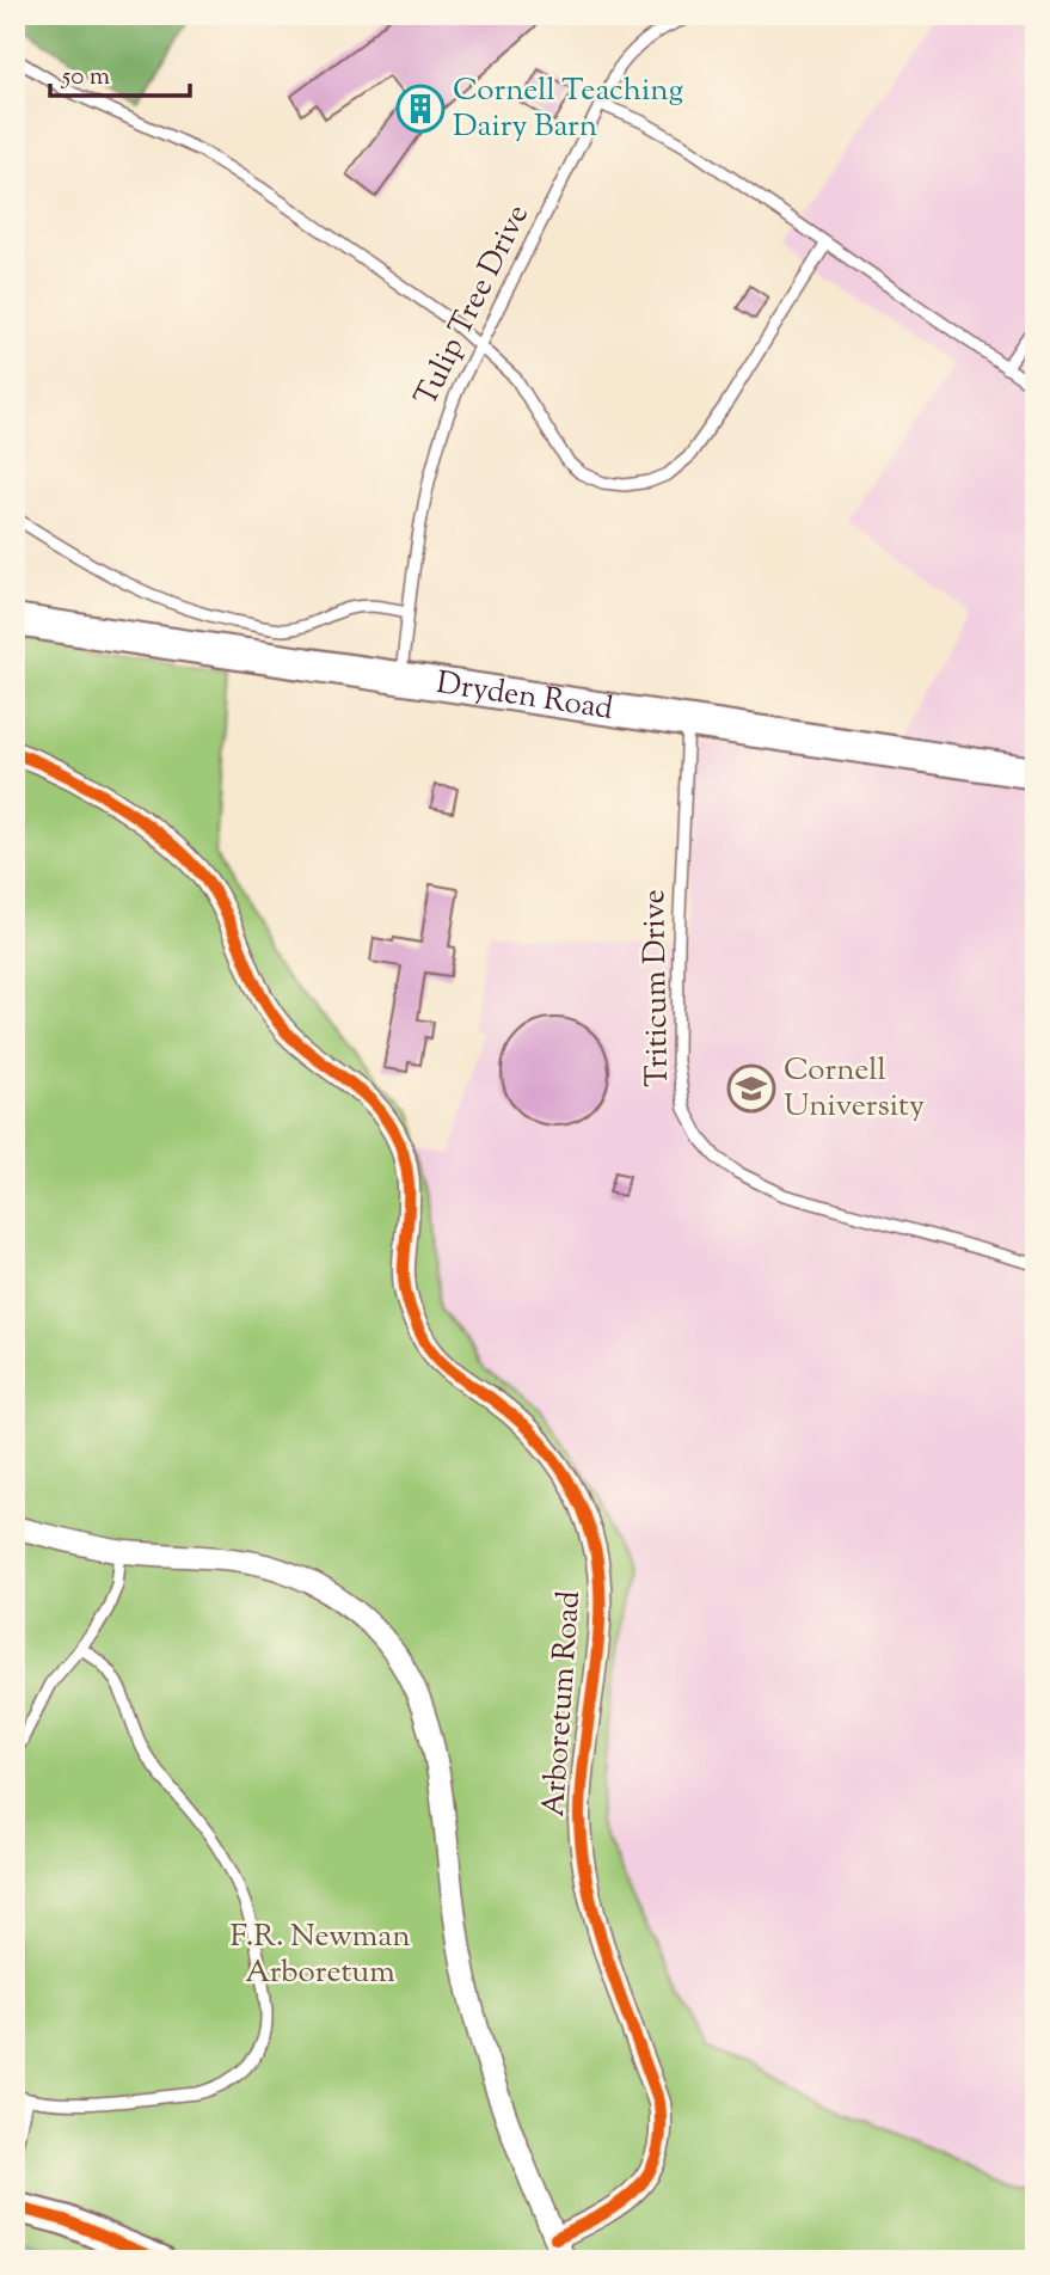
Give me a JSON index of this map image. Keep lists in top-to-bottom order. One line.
{"streets":{"main road":["Dryden Road"],"street":["Arboretum Road"],"lane":["Tulip Tree Drive","Triticum Drive"]},"crossings":[["Tulip Tree Drive","Dryden Road"],["Dryden Road","Triticum Drive"]],"parks":["F.R. Newman Arboretum"],"places":{"building":["Cornell Teaching Dairy Barn"],"school or university":["Cornell University"]},"scale_bar":"50 m"}
